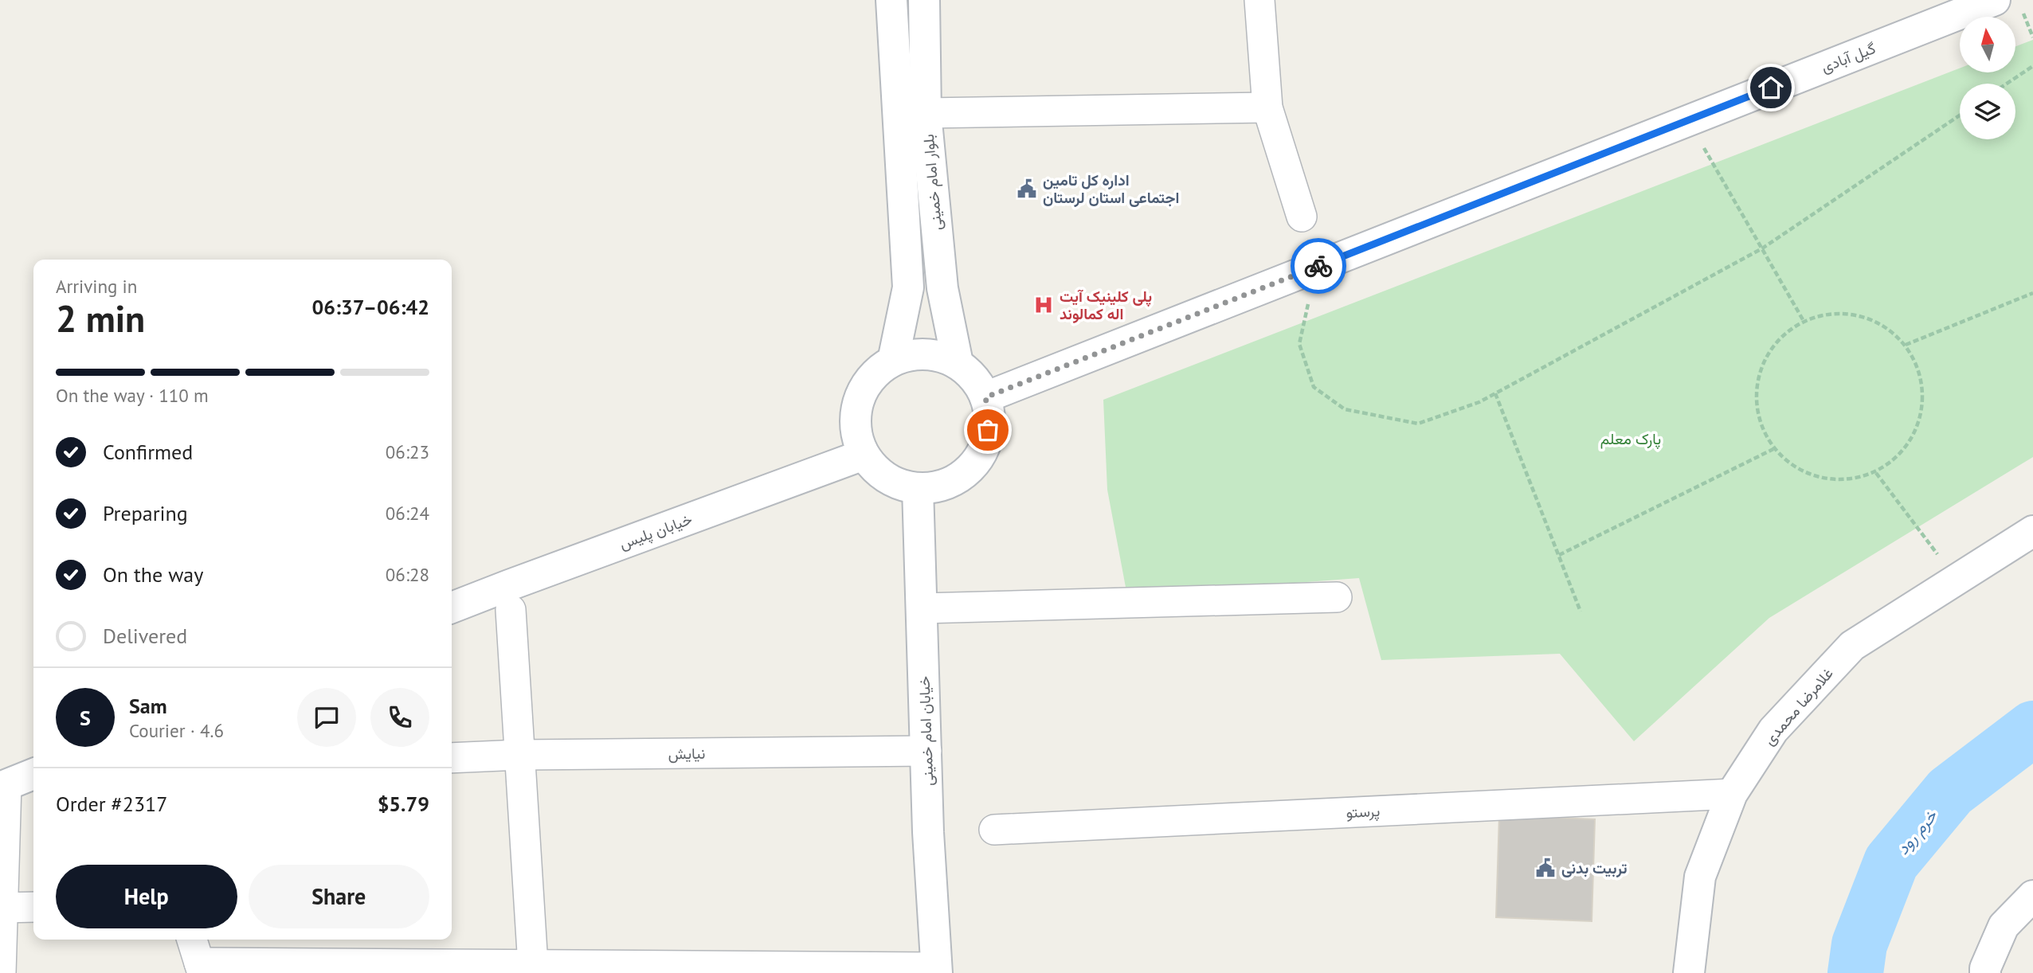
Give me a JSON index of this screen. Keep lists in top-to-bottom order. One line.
{"streets":{"main road":["گیل آبادی","بلوار امام خمینی","خیابان پلیس","غلامرضا محمدی","خیابان امام خمینی"],"street":["نیایش","پرستو"]},"crossings":[["گیل آبادی","بلوار امام خمینی"],["گیل آبادی","خیابان پلیس"],["گیل آبادی","خیابان امام خمینی"],["بلوار امام خمینی","خیابان پلیس"],["بلوار امام خمینی","خیابان امام خمینی"],["خیابان پلیس","خیابان امام خمینی"],["غلامرضا محمدی","پرستو"],["خیابان امام خمینی","نیایش"]],"water":["خرم رود"],"parks":["پارک معلم"],"places":{"public building":["اداره کل تامین اجتماعی استان لرستان","تربیت بدنی"],"hospital":["پلی کلینیک آیت اله کمالوند"]},"north":"top","page":{"heading":["2 min","Arriving in","06:37–06:42"],"panel":["Sam","Courier · 4.6","Order #2317","$5.79"],"bar":"On the way · 110 m","list":[["Confirmed","06:23"],["Preparing","06:24"],["On the way","06:28"],"Delivered"],"round":"S","buttons":["Help","Share"]}}
